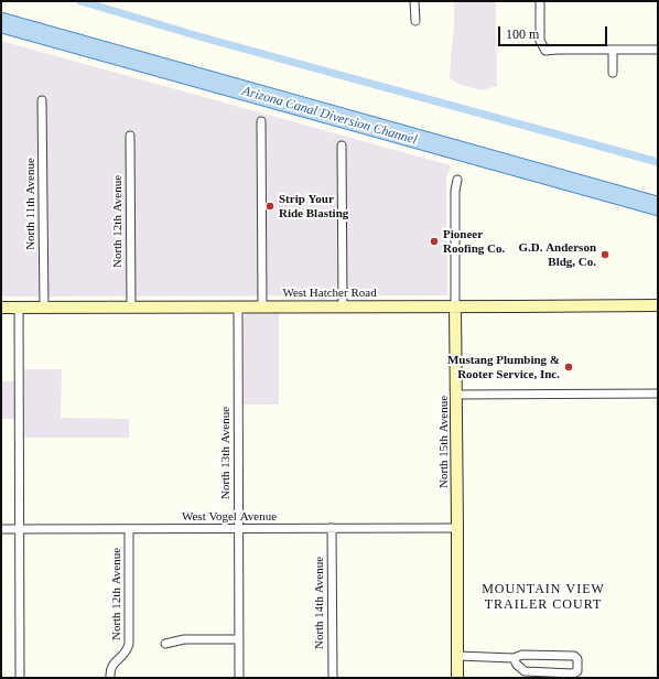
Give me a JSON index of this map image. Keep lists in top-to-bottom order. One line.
{"streets":{"street":["North 11th Avenue","North 12th Avenue","West Hatcher Road","North 15th Avenue","North 13th Avenue","West Vogel Avenue","North 14th Avenue"]},"crossings":[["North 11th Avenue","West Hatcher Road"],["North 12th Avenue","West Hatcher Road"],["North 12th Avenue","West Vogel Avenue"],["West Hatcher Road","North 15th Avenue"],["West Hatcher Road","North 13th Avenue"],["North 15th Avenue","West Vogel Avenue"],["North 13th Avenue","West Vogel Avenue"],["West Vogel Avenue","North 14th Avenue"]],"districts":["MOUNTAIN VIEW TRAILER COURT"],"water":["Arizona Canal Diversion Channel"],"places":["Strip Your Ride Blasting","Pioneer Roofing Co.","G.D. Anderson Bldg, Co.","Mustang Plumbing & Rooter Service, Inc."],"scale_bar":"100 m"}
